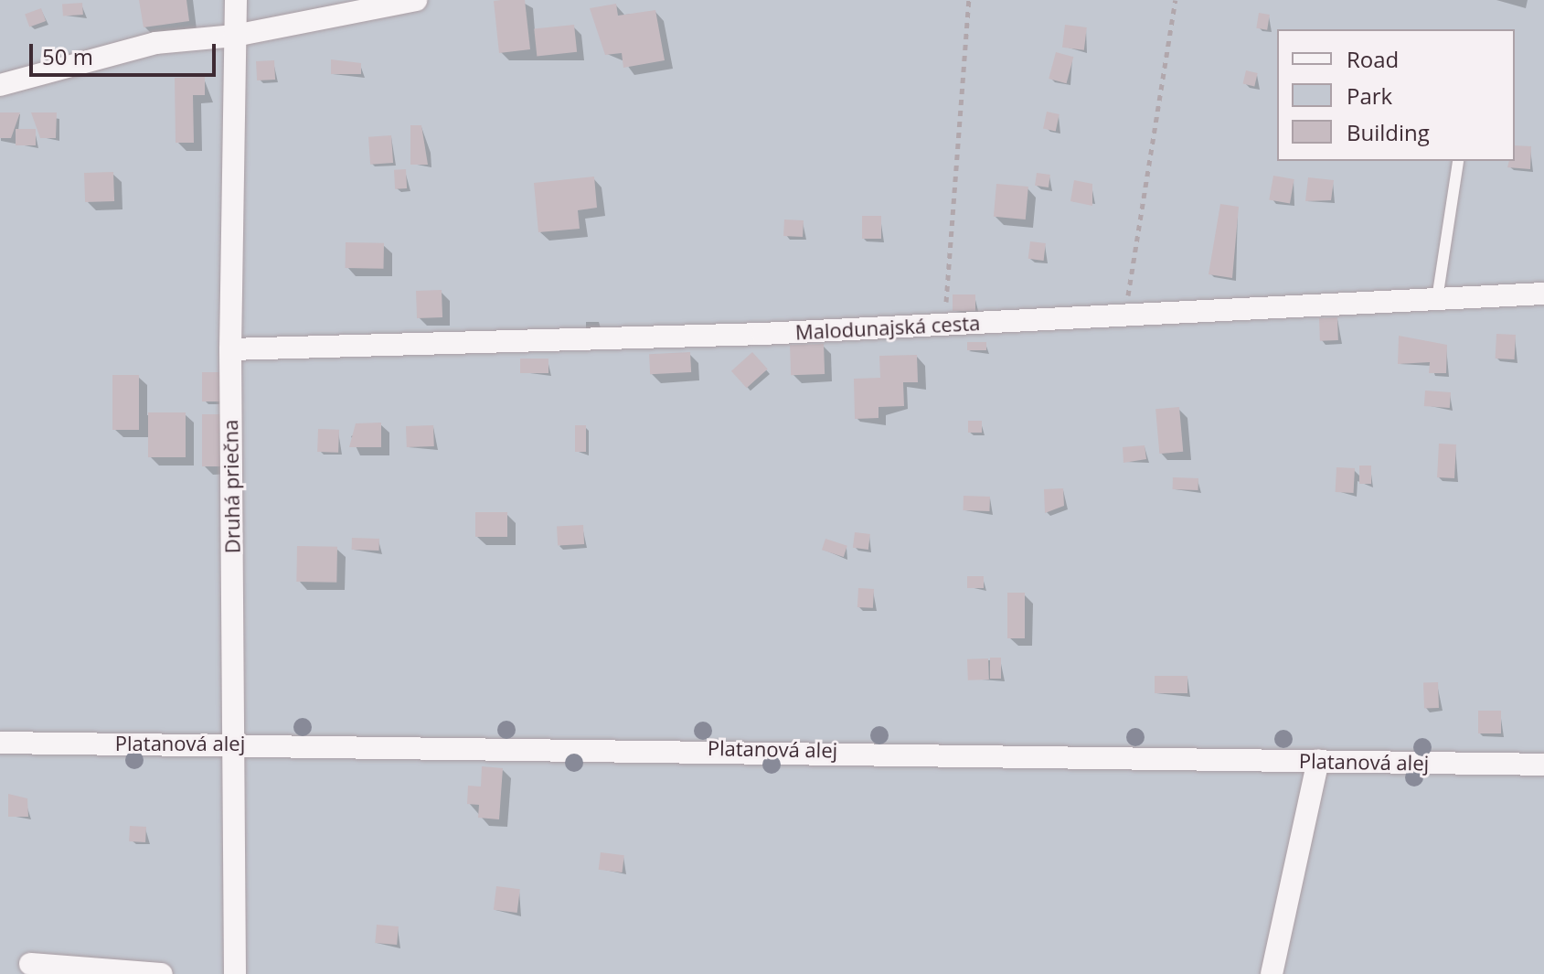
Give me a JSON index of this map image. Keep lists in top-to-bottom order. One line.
{"streets":{"street":["Malodunajská cesta","Druhá priečna","Platanová alej"]},"crossings":[["Malodunajská cesta","Druhá priečna"],["Druhá priečna","Platanová alej"]],"legend":["Road","Park","Building"],"scale_bar":"50 m"}
